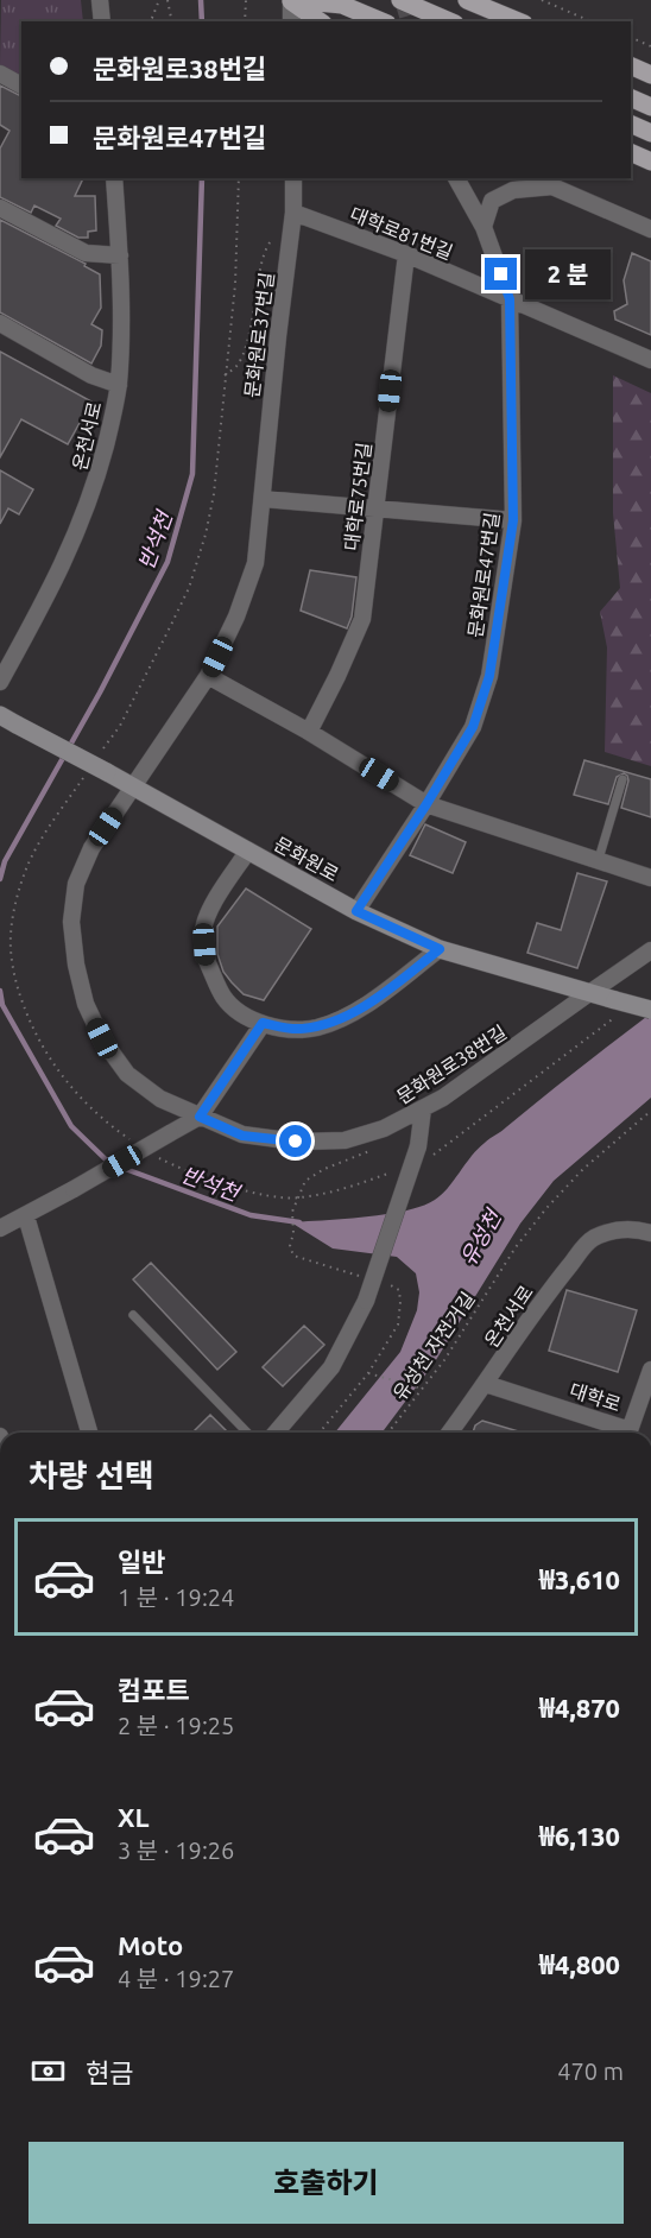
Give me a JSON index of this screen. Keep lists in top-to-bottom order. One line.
{"streets":{"street":["대학로81번길","문화원로37번길","온천서로","대학로75번길","문화원로47번길","문화원로","문화원로38번길","대학로"],"path":["유성천 자전거길"]},"crossings":[["대학로81번길","문화원로37번길"],["대학로81번길","대학로75번길"],["대학로81번길","문화원로47번길"],["문화원로37번길","문화원로"],["문화원로37번길","문화원로38번길"],["온천서로","대학로"],["문화원로47번길","문화원로"],["문화원로","문화원로38번길"]],"water":["반석천","유성천"],"page":{"banner":["문화원로38번길","문화원로47번길"],"bubble":"2 분","heading":"차량 선택","list":[{"name":"일반","note":"1 분 · 19:24","value":"₩3,610"},{"name":"컴포트","note":"2 분 · 19:25","value":"₩4,870"},{"name":"XL","note":"3 분 · 19:26","value":"₩6,130"},{"name":"Moto","note":"4 분 · 19:27","value":"₩4,800"}],"pay":["현금","470 m"],"buttons":"호출하기"}}
